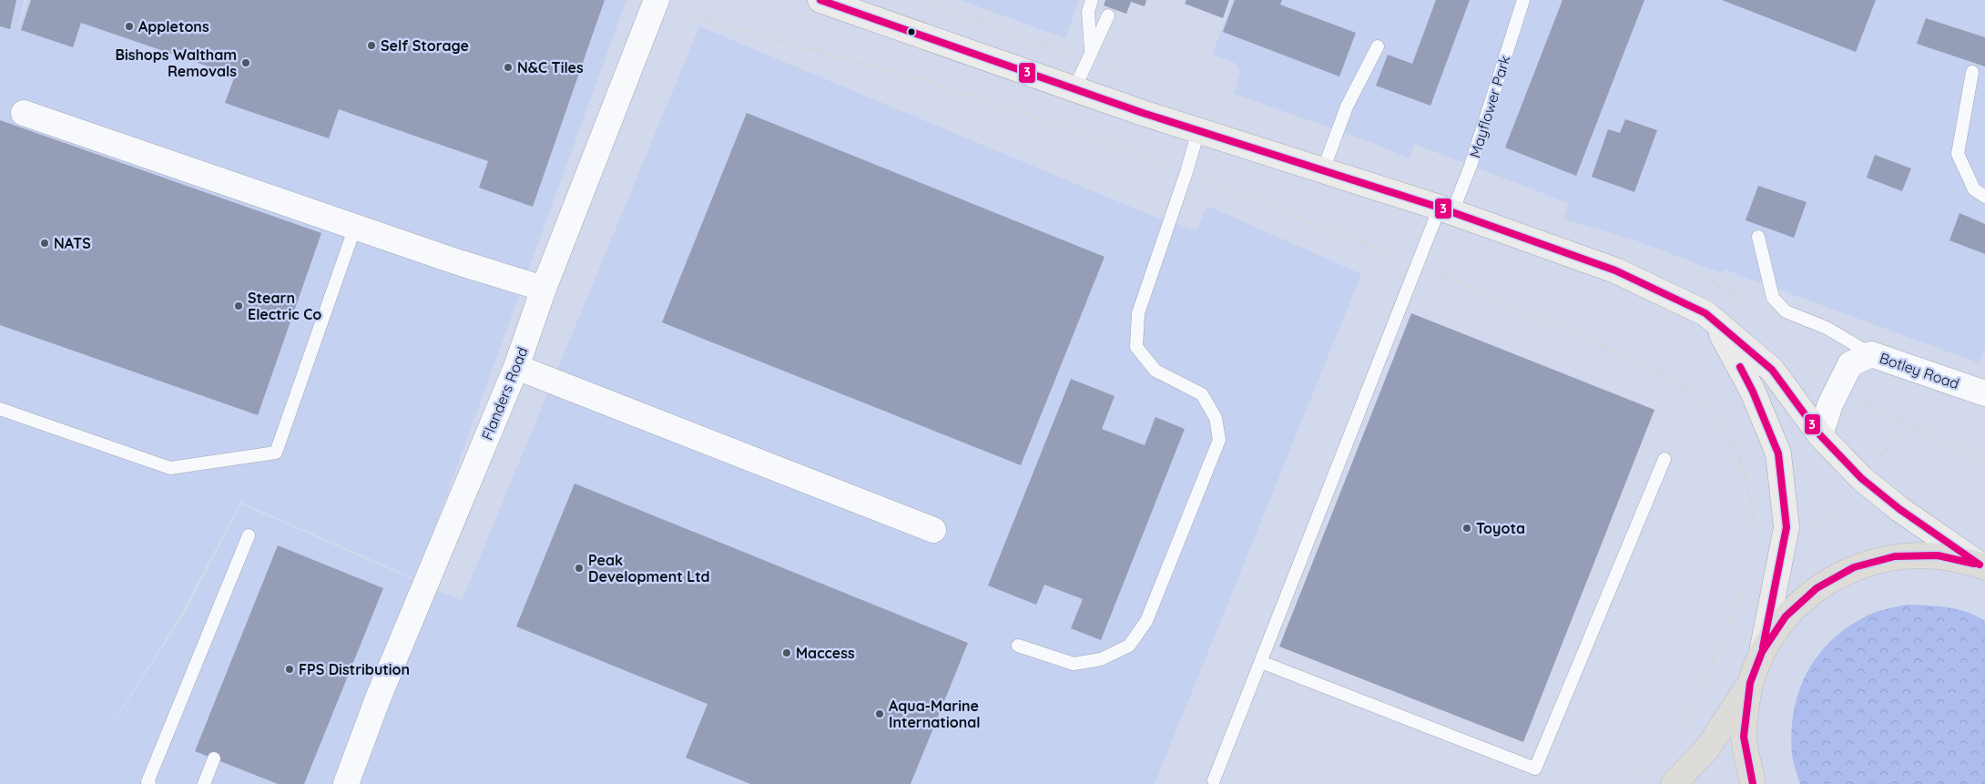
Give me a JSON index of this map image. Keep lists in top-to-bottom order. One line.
{"streets":{"street":["Botley Road","Flanders Road"],"lane":["Mayflower Park"]},"places":["Appletons","Self Storage","Bishops Waltham Removals","N&C Tiles","NATS","Stearn Electric Co","Toyota","Peak Development Ltd","Maccess","FPS Distribution","Aqua-Marine International"],"lines":["transit line 3"]}
